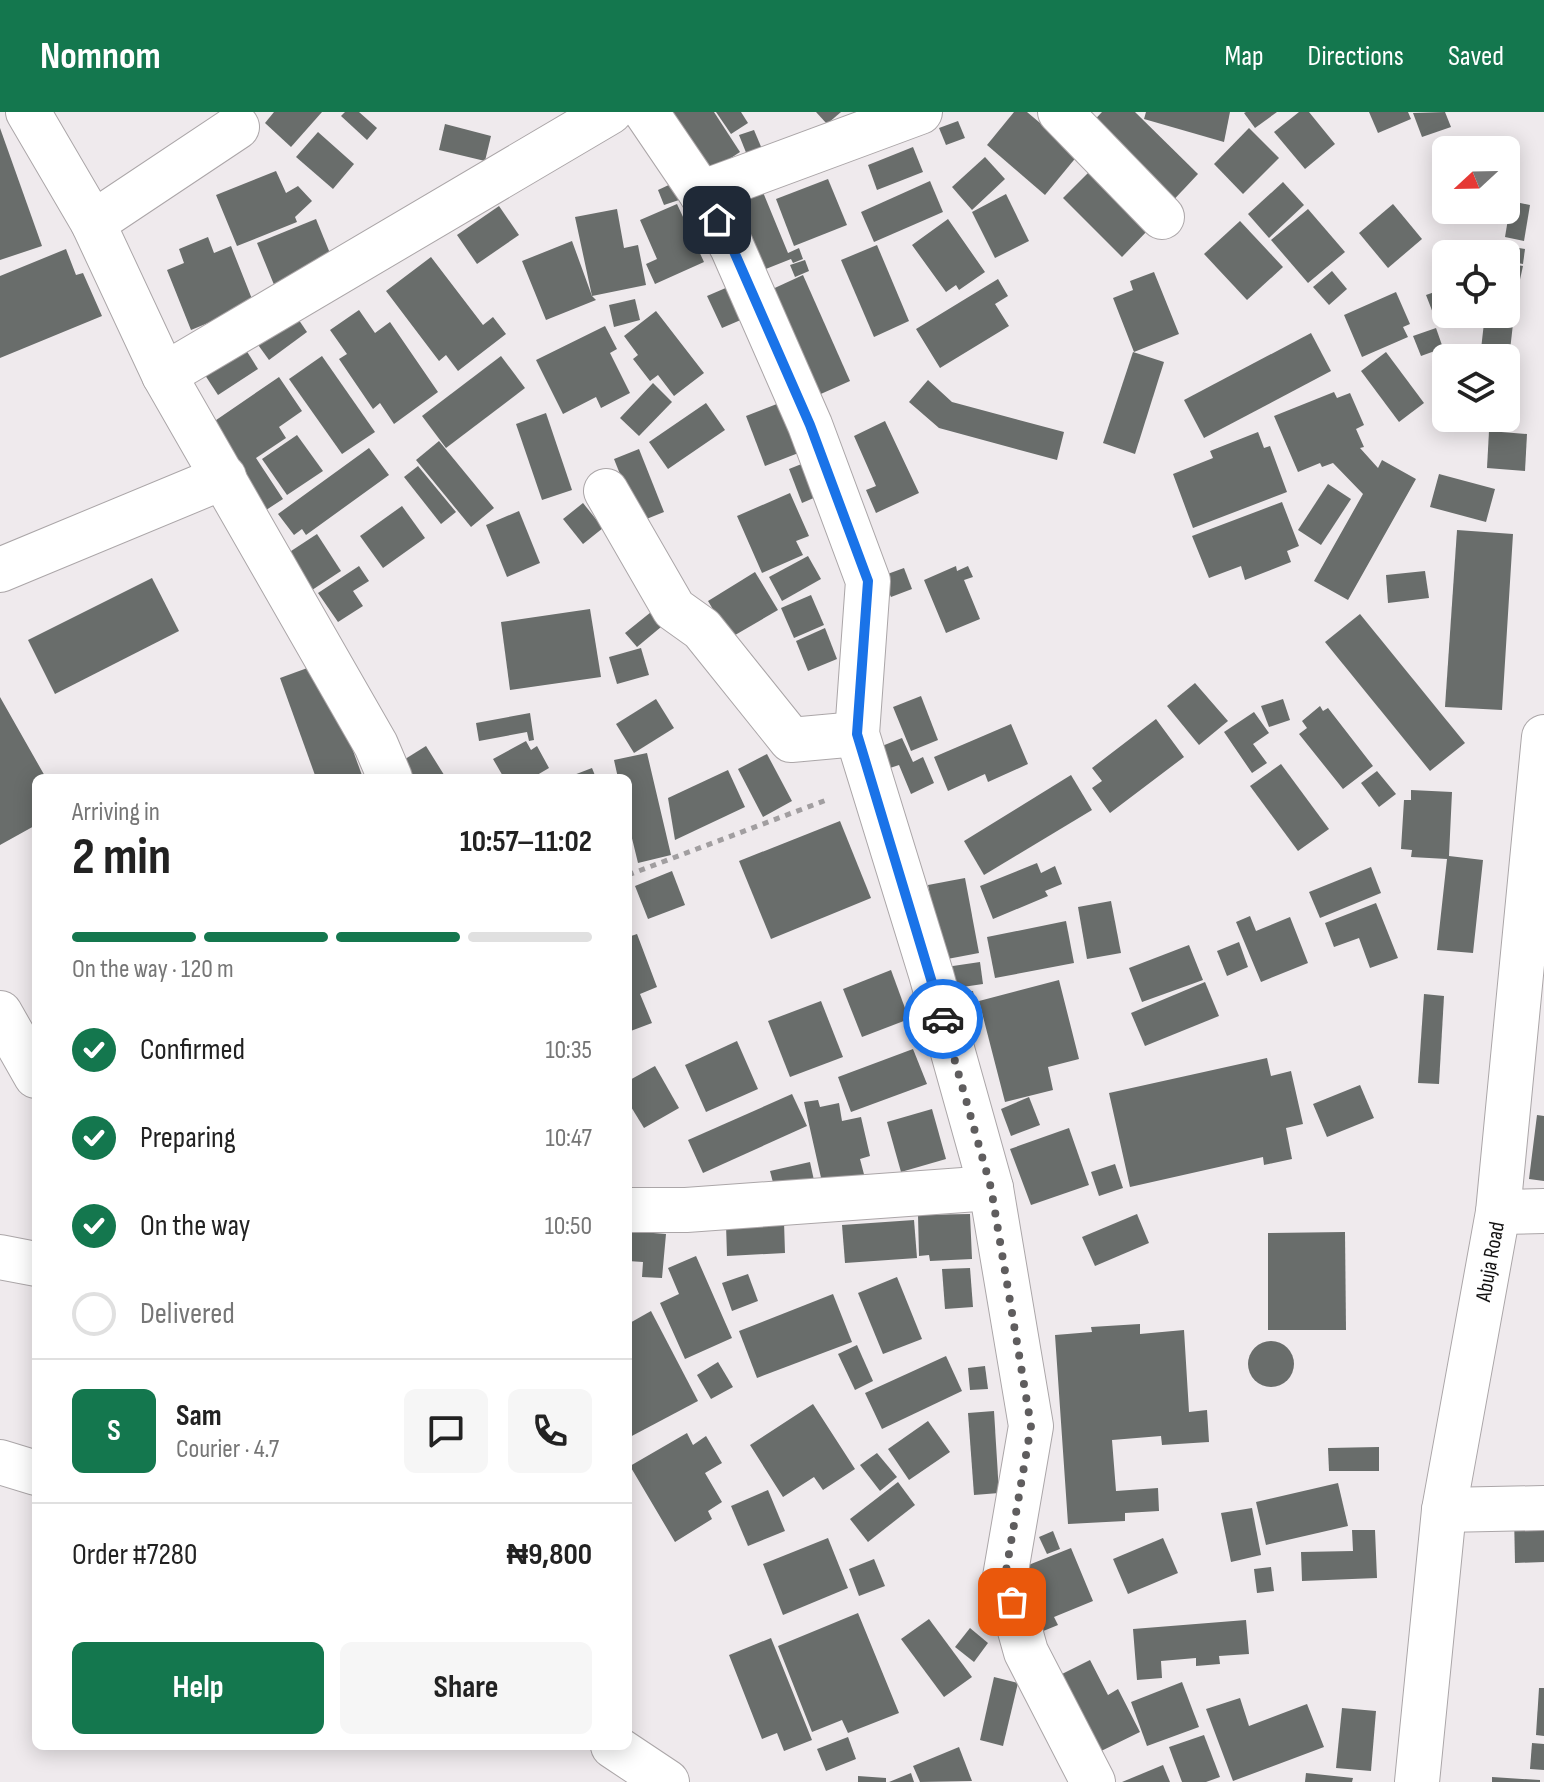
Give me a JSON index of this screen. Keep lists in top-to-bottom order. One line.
{"streets":{"street":["Abuja Road"]},"north":"left","page":{"header":"Nomnom","nav":["Map","Directions","Saved"],"heading":["2 min","Arriving in","10:57–11:02"],"panel":["Sam","Courier · 4.7","Order #7280","₦9,800"],"bar":"On the way · 120 m","list":[["Confirmed","10:35"],["Preparing","10:47"],["On the way","10:50"],"Delivered"],"round":"S","buttons":["Help","Share"]}}
